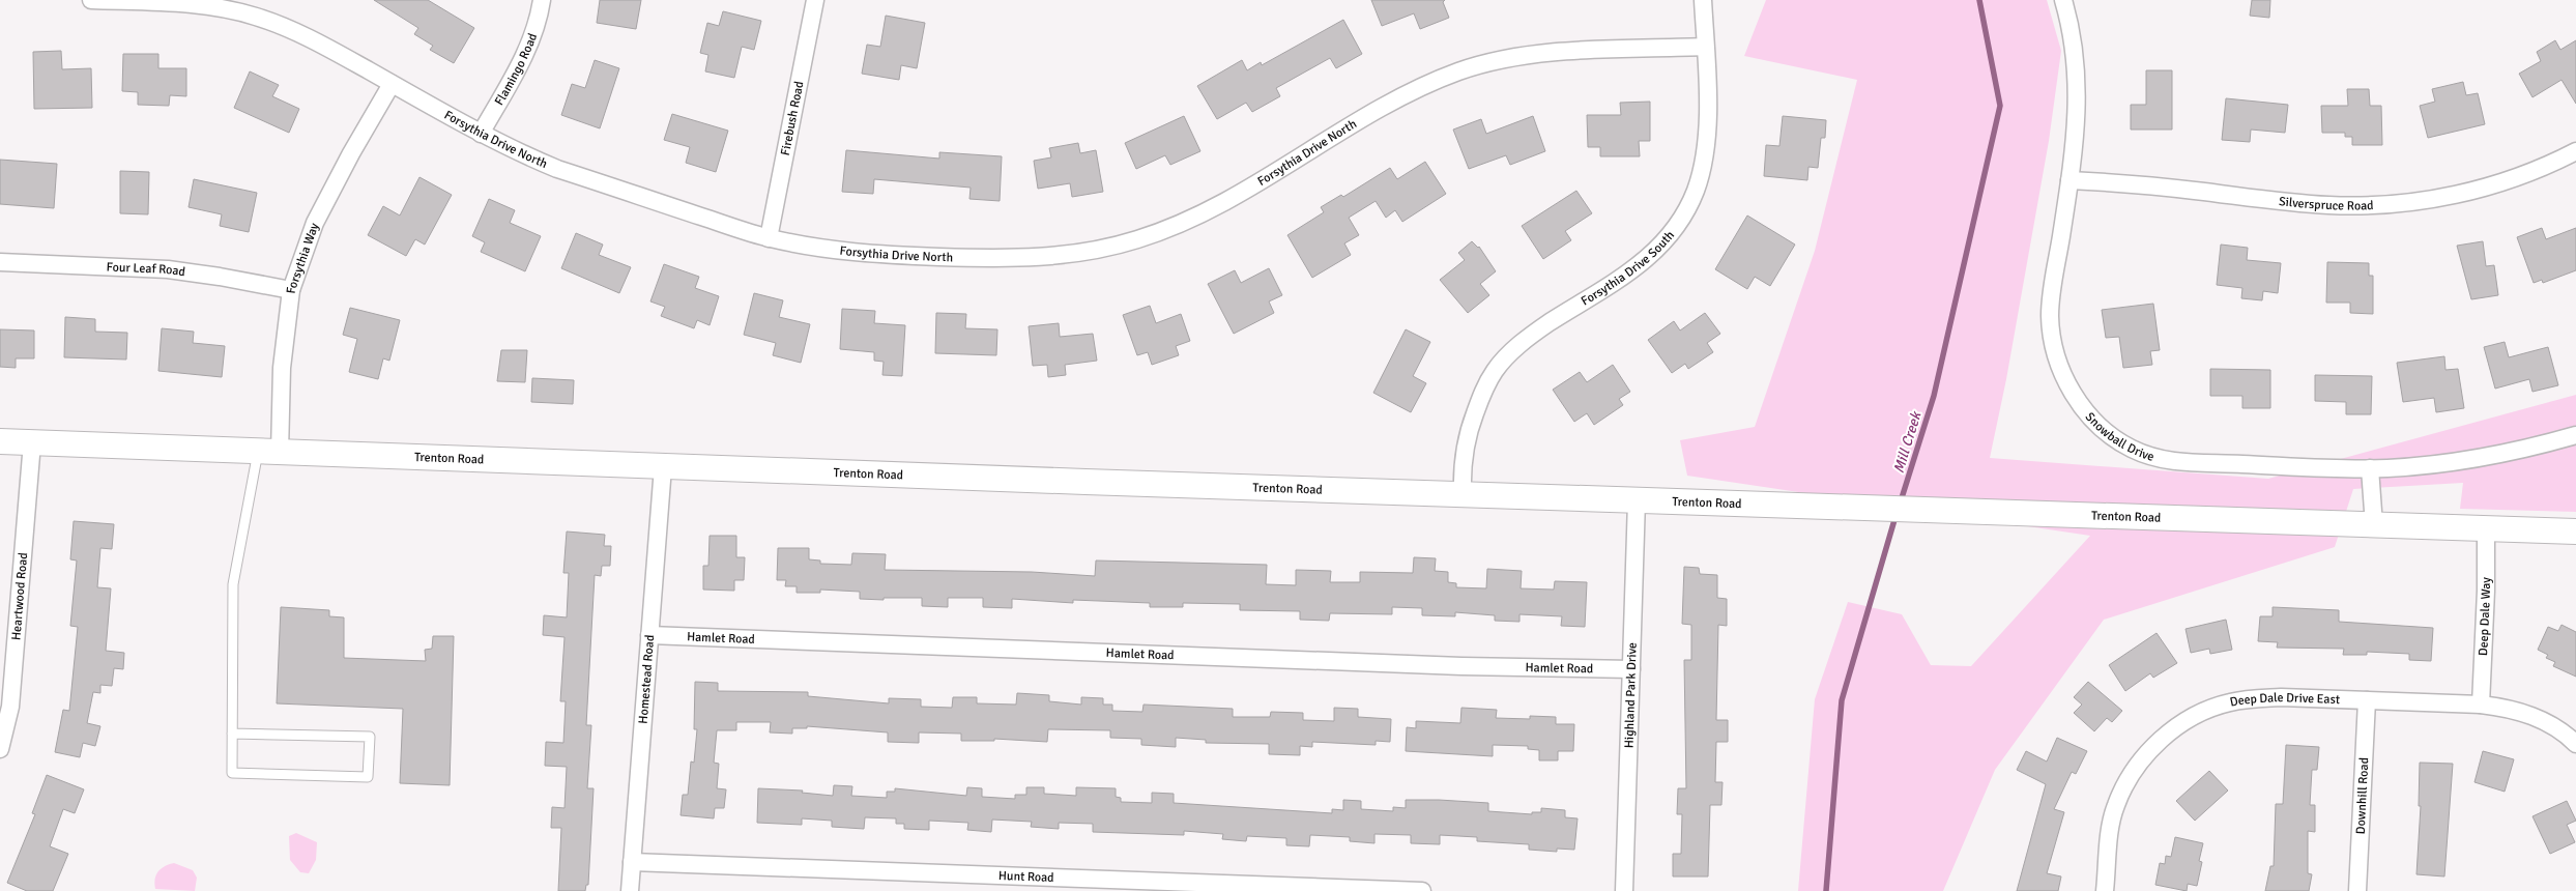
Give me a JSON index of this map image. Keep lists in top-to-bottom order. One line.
{"streets":{"main road":["Trenton Road"],"street":["Flamingo Road","Firebush Road","Forsythia Drive North","Silverspruce Road","Forsythia Way","Forsythia Drive South","Four Leaf Road","Snowball Drive","Heartwood Road","Deep Dale Way","Hamlet Road","Homestead Road","Highland Park Drive","Deep Dale Drive East","Downhill Road","Hunt Road"]},"crossings":[["Flamingo Road","Forsythia Drive North"],["Firebush Road","Forsythia Drive North"],["Forsythia Drive North","Forsythia Way"],["Forsythia Drive North","Forsythia Drive South"],["Silverspruce Road","Snowball Drive"],["Forsythia Way","Four Leaf Road"],["Forsythia Way","Trenton Road"],["Forsythia Drive South","Trenton Road"],["Trenton Road","Heartwood Road"],["Trenton Road","Deep Dale Way"],["Trenton Road","Homestead Road"],["Trenton Road","Highland Park Drive"],["Deep Dale Way","Deep Dale Drive East"],["Hamlet Road","Homestead Road"],["Hamlet Road","Highland Park Drive"],["Homestead Road","Hunt Road"],["Deep Dale Drive East","Downhill Road"]],"water":["Mill Creek"]}
